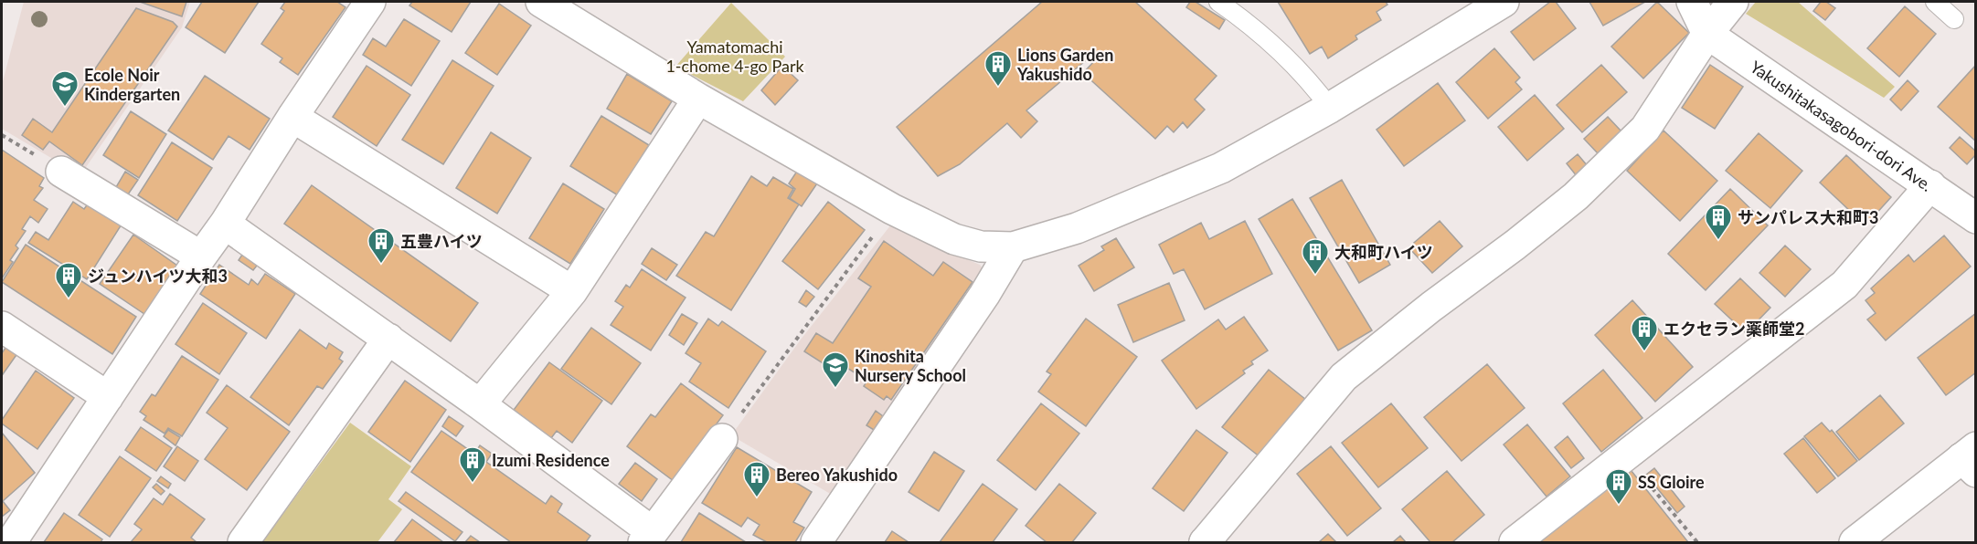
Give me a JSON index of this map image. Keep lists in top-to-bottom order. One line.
{"streets":{"street":["Yakushitakasagobori-dori Ave."]},"parks":["Yamatomachi 1-chome 4-go Park"],"places":{"building":["Lions Garden Yakushido","サンパレス大和町3","五豊ハイツ","大和町ハイツ","ジュンハイツ大和3","エクセラン薬師堂2","Izumi Residence","Bereo Yakushido","SS Gloire"],"school or university":["Ecole Noir Kindergarten","Kinoshita Nursery School"]}}
